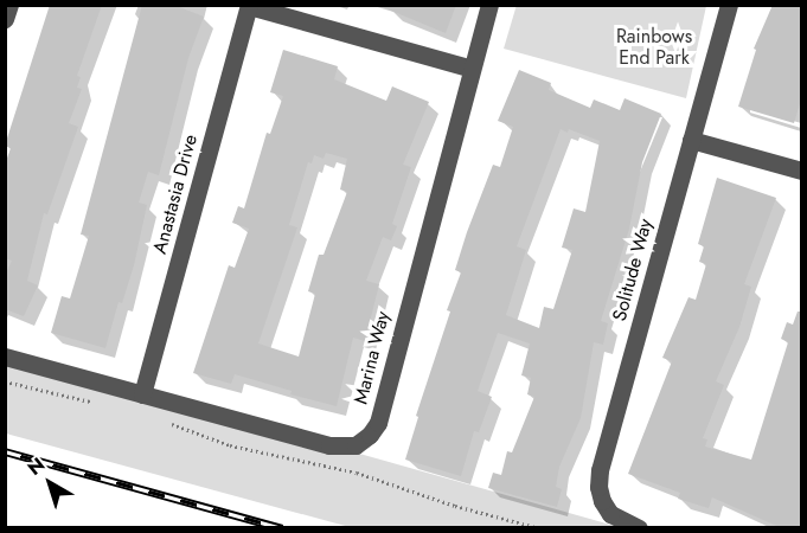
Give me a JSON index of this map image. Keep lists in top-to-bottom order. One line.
{"streets":{"street":["Anastasia Drive","Solitude Way","Marina Way"]},"crossings":[["Anastasia Drive","Marina Way"]],"parks":["Rainbows End Park"],"north":"top left"}
